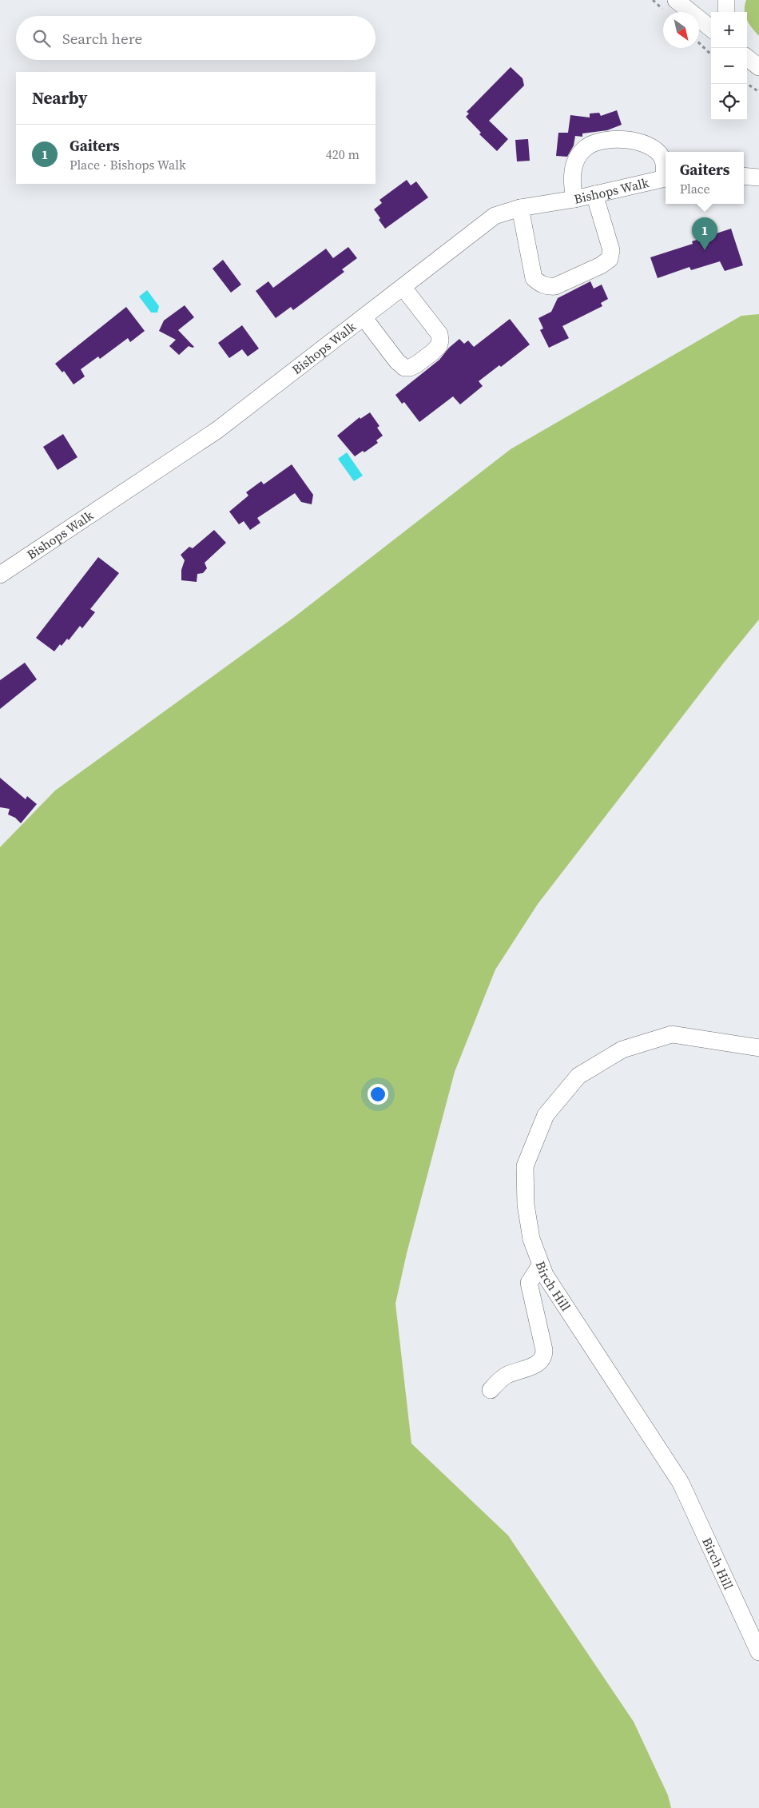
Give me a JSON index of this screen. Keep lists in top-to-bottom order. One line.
{"streets":{"street":["Bishops Walk","Birch Hill"]},"north":"bottom right","page":{"map_buttons":["+","−"],"search":"Search here","heading":"Nearby","list":[{"mark":"1","name":"Gaiters","note":"Place · Bishops Walk","value":"420 m"}],"popup":["Gaiters","Place"],"pins":"1"}}
